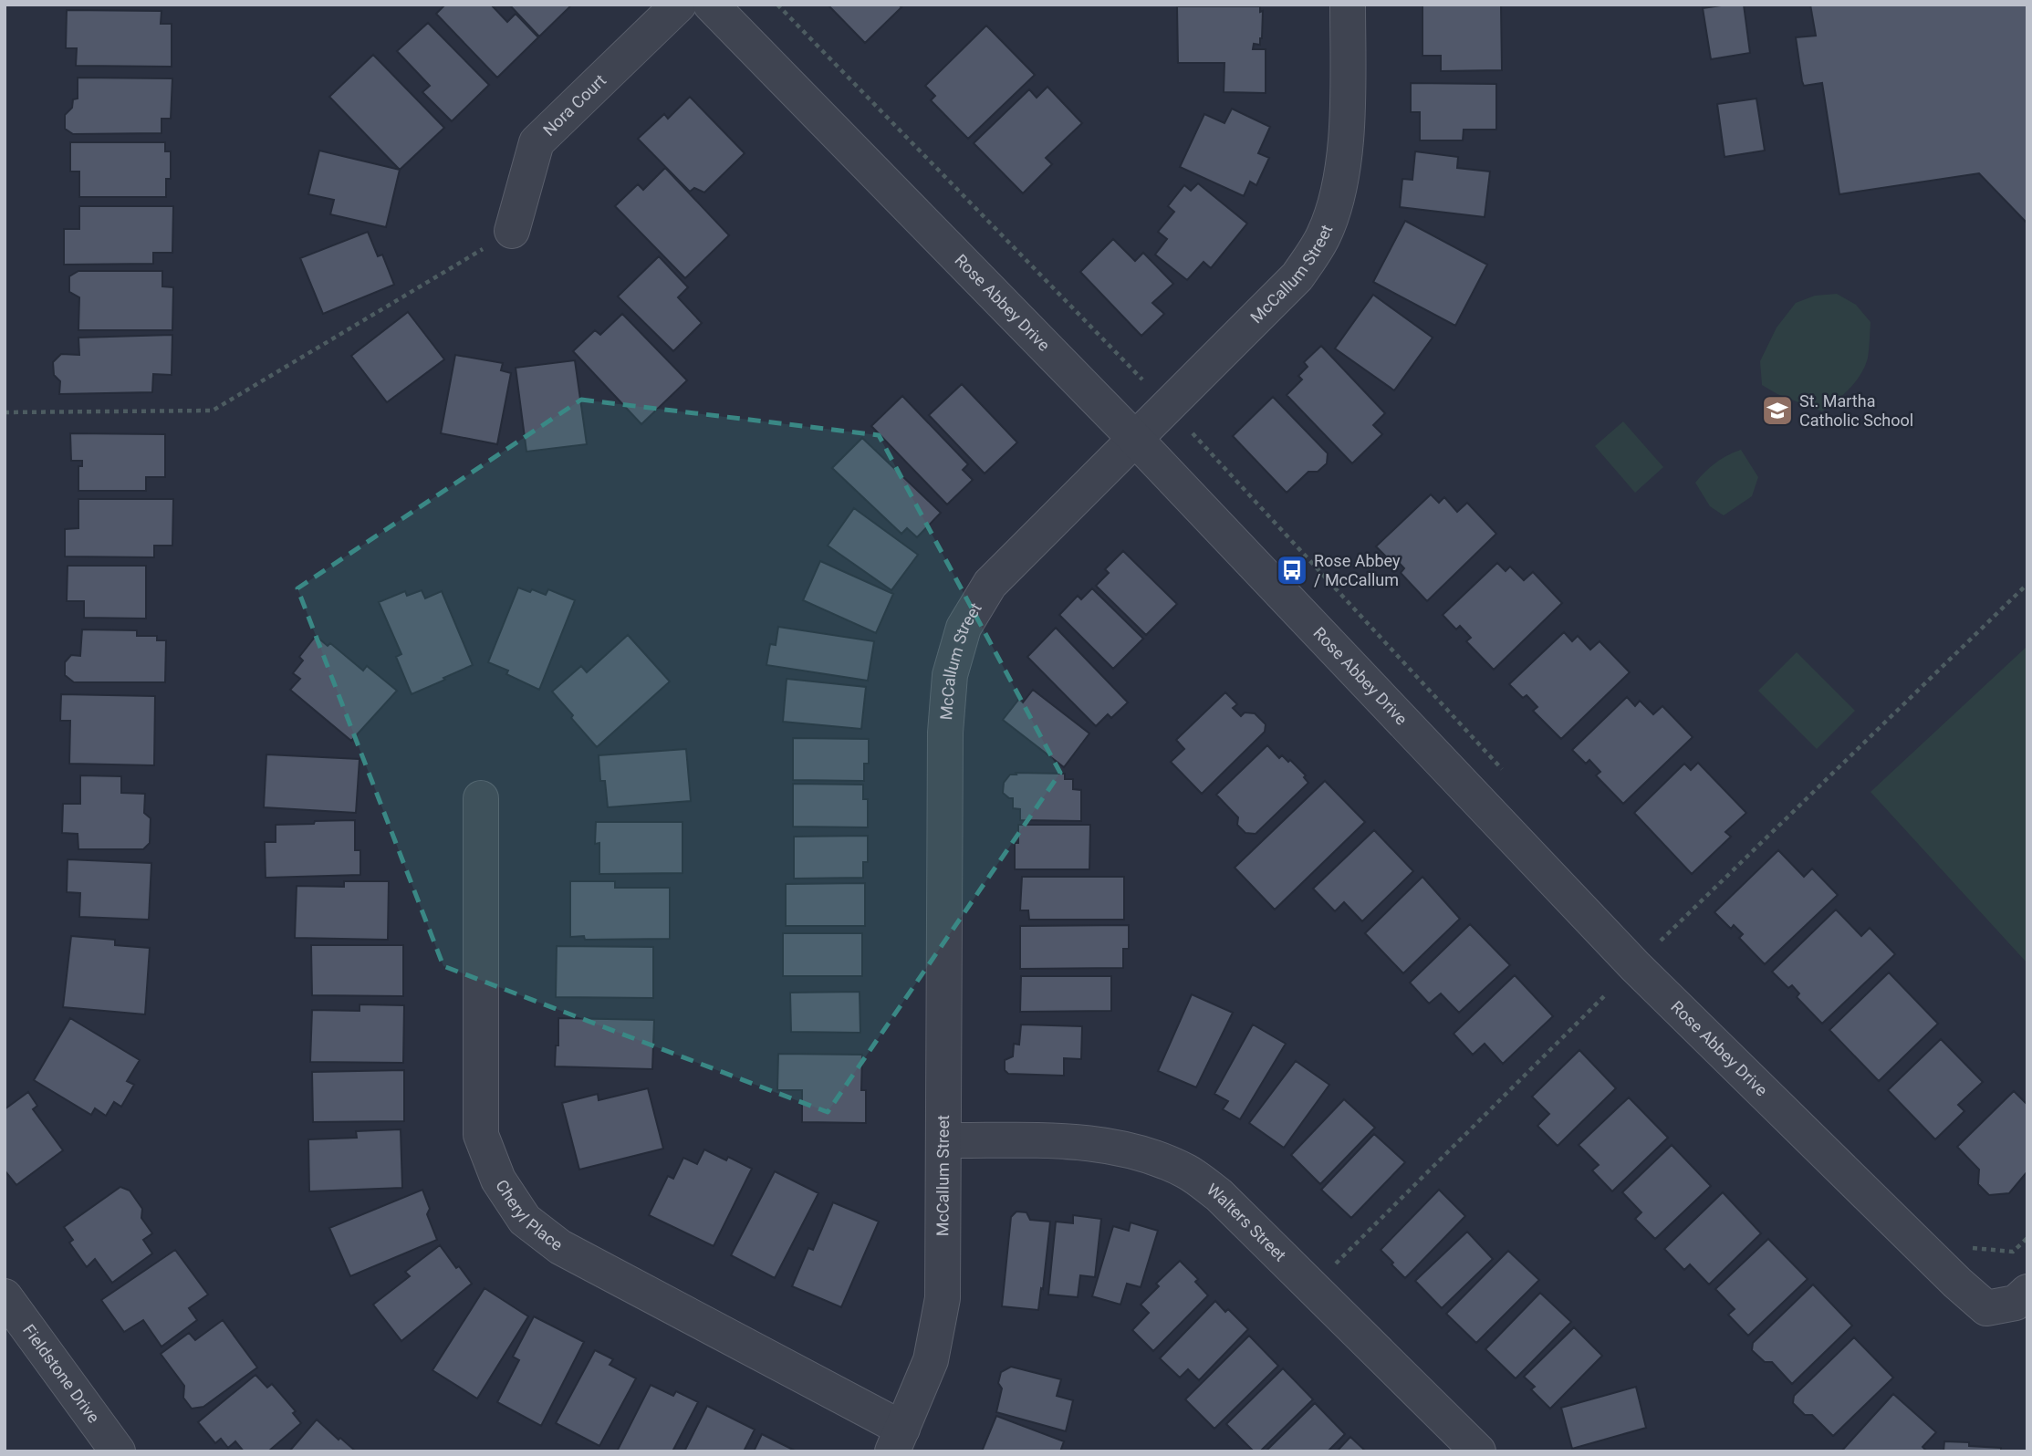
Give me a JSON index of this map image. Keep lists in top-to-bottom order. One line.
{"streets":{"street":["Nora Court","McCallum Street","Rose Abbey Drive","Cheryl Place","Walters Street","Fieldstone Drive"]},"crossings":[["McCallum Street","Rose Abbey Drive"],["McCallum Street","Cheryl Place"],["McCallum Street","Walters Street"]],"places":{"school or university":["St. Martha Catholic School"],"bus stop":["Rose Abbey / McCallum"]}}
